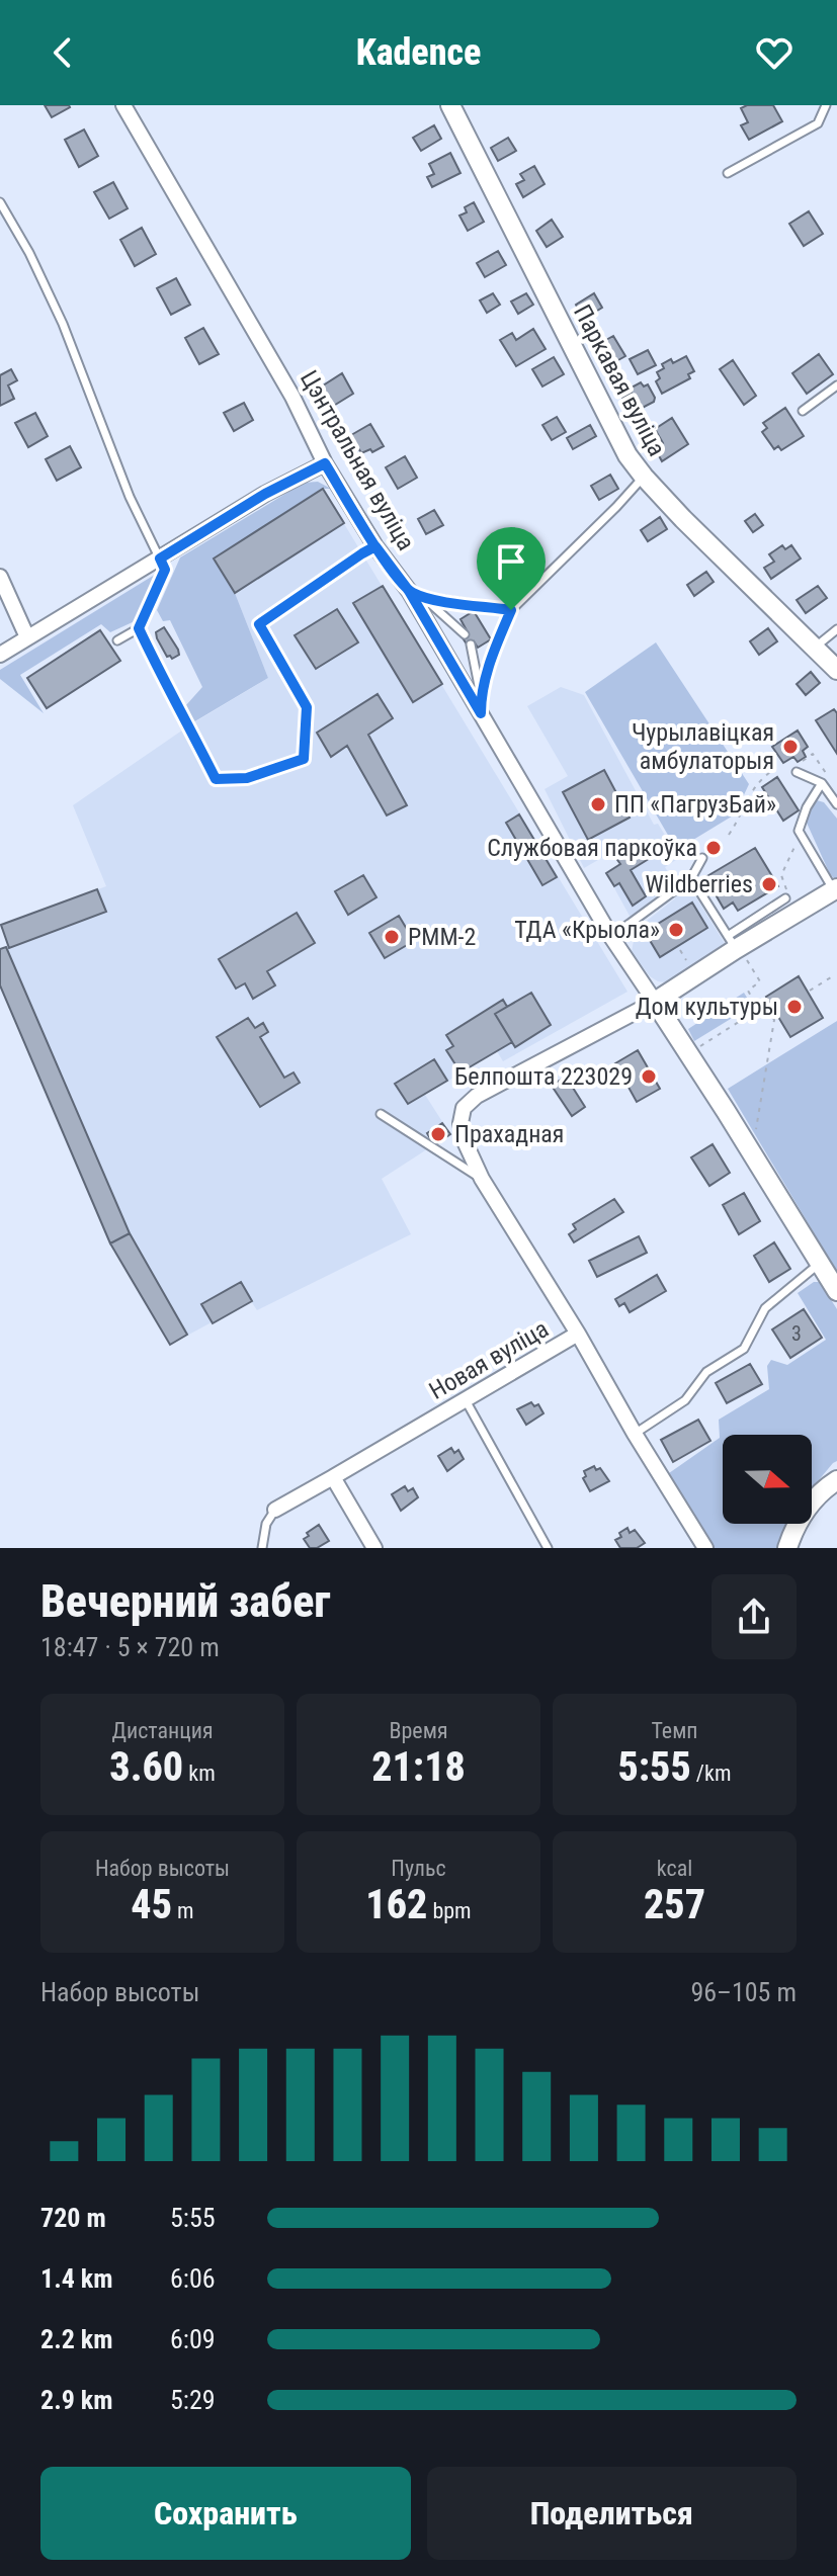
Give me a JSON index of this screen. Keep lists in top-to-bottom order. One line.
{"streets":{"street":["Паркавая вуліца","Цэнтральная вуліца","Новая вуліца"]},"places":["Чурылавіцкая амбулаторыя","ПП «ПагрузБай»","Службовая паркоўка","Wildberries","ТДА «Крыола»","РММ-2","Дом культуры","Белпошта 223029","Прахадная"],"house_numbers":["3"],"north":"right","page":{"header":"Kadence","heading":["Вечерний забег","18:47 · 5 × 720 m"],"stats":[["Дистанция","3.60 km"],["Время","21:18"],["Темп","5:55 /km"],["Набор высоты","45 m"],["Пульс","162 bpm"],["kcal","257"]],"chart":["Набор высоты","96–105 m"],"list":[{"name":"720 m","note":"5:55"},{"name":"1.4 km","note":"6:06"},{"name":"2.2 km","note":"6:09"},{"name":"2.9 km","note":"5:29"}],"buttons":["Сохранить","Поделиться"]}}
